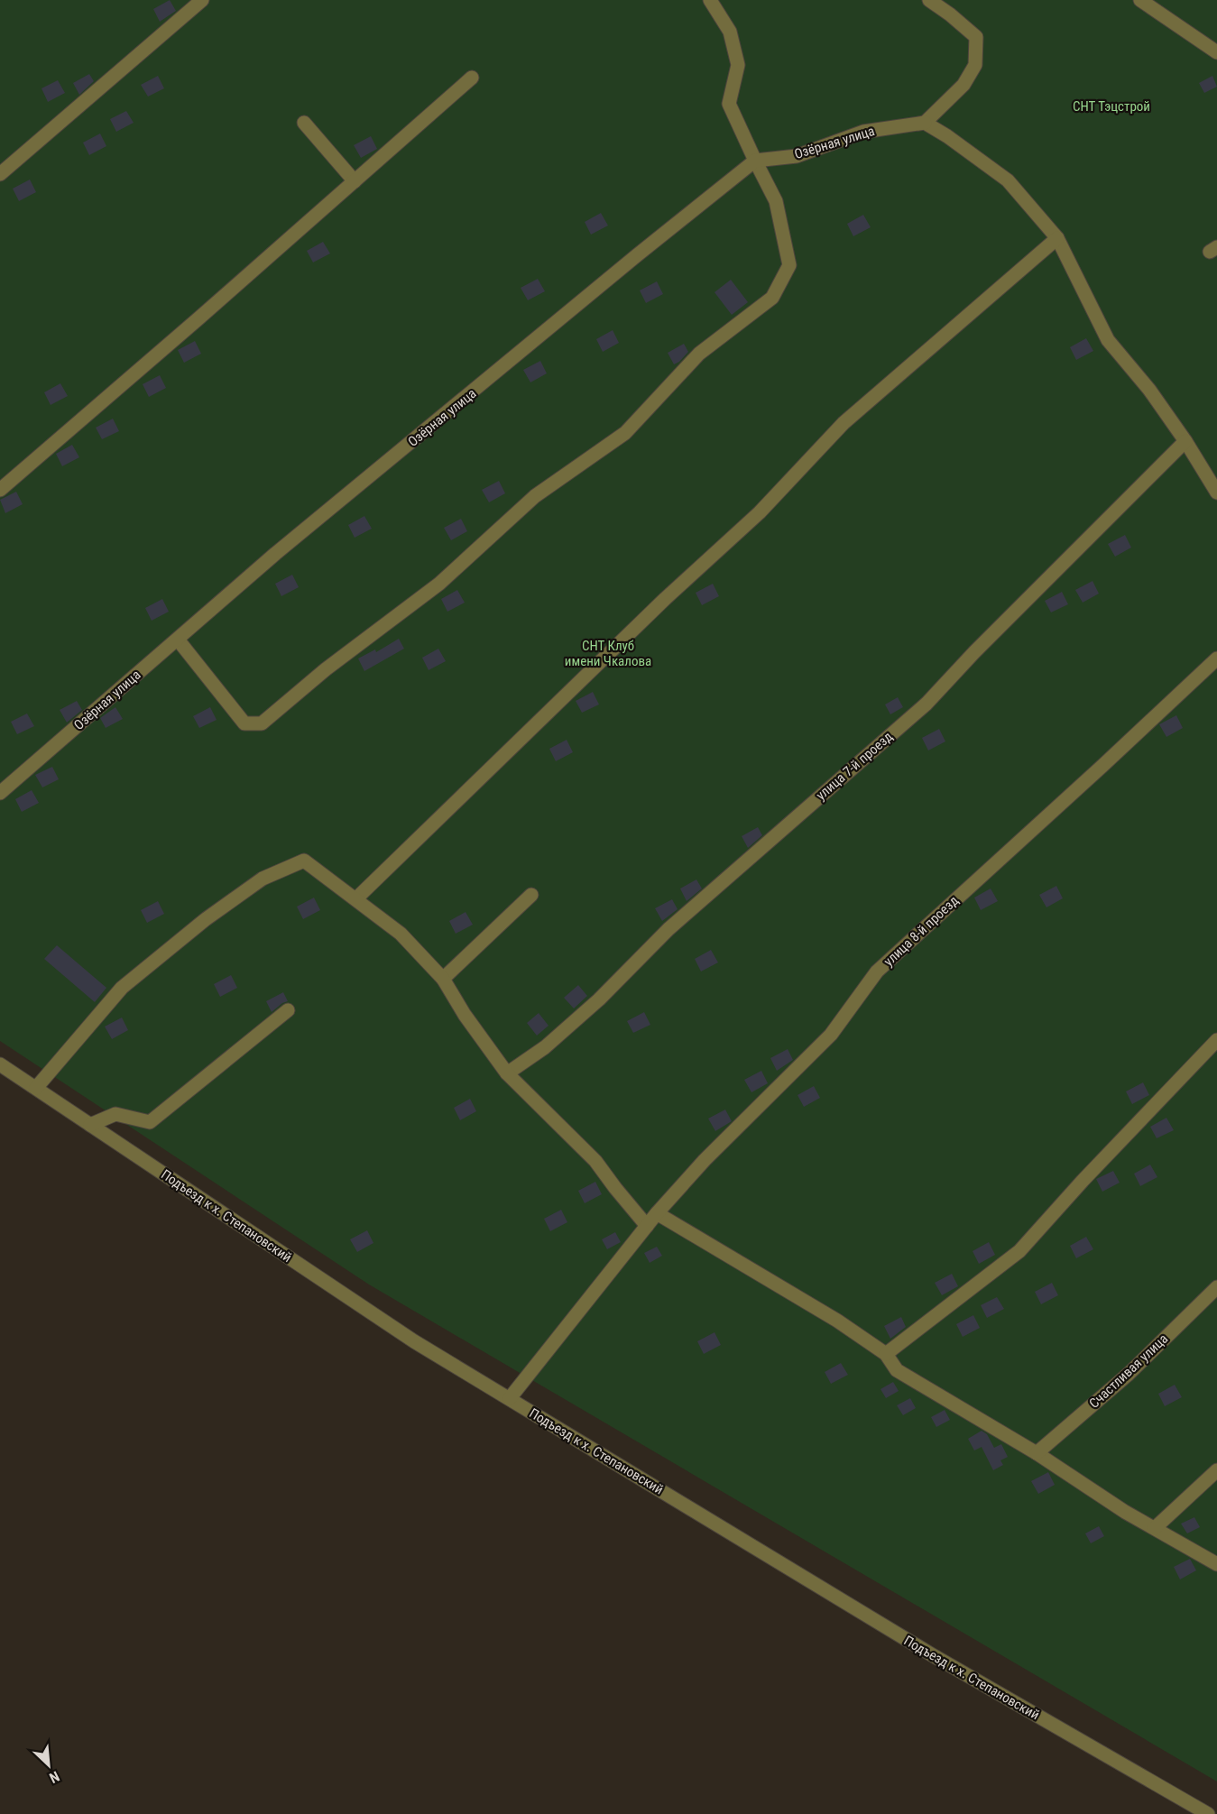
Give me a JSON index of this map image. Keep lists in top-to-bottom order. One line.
{"streets":{"street":["Озёрная улица","улица 7-й проезд","улица 8-й проезд","Подъезд к х. Степановский","Счастливая улица"]},"crossings":[["улица 8-й проезд","Подъезд к х. Степановский"]],"parks":["СНТ Тэцстрой","СНТ Клуб имени Чкалова"],"north":"bottom right"}
